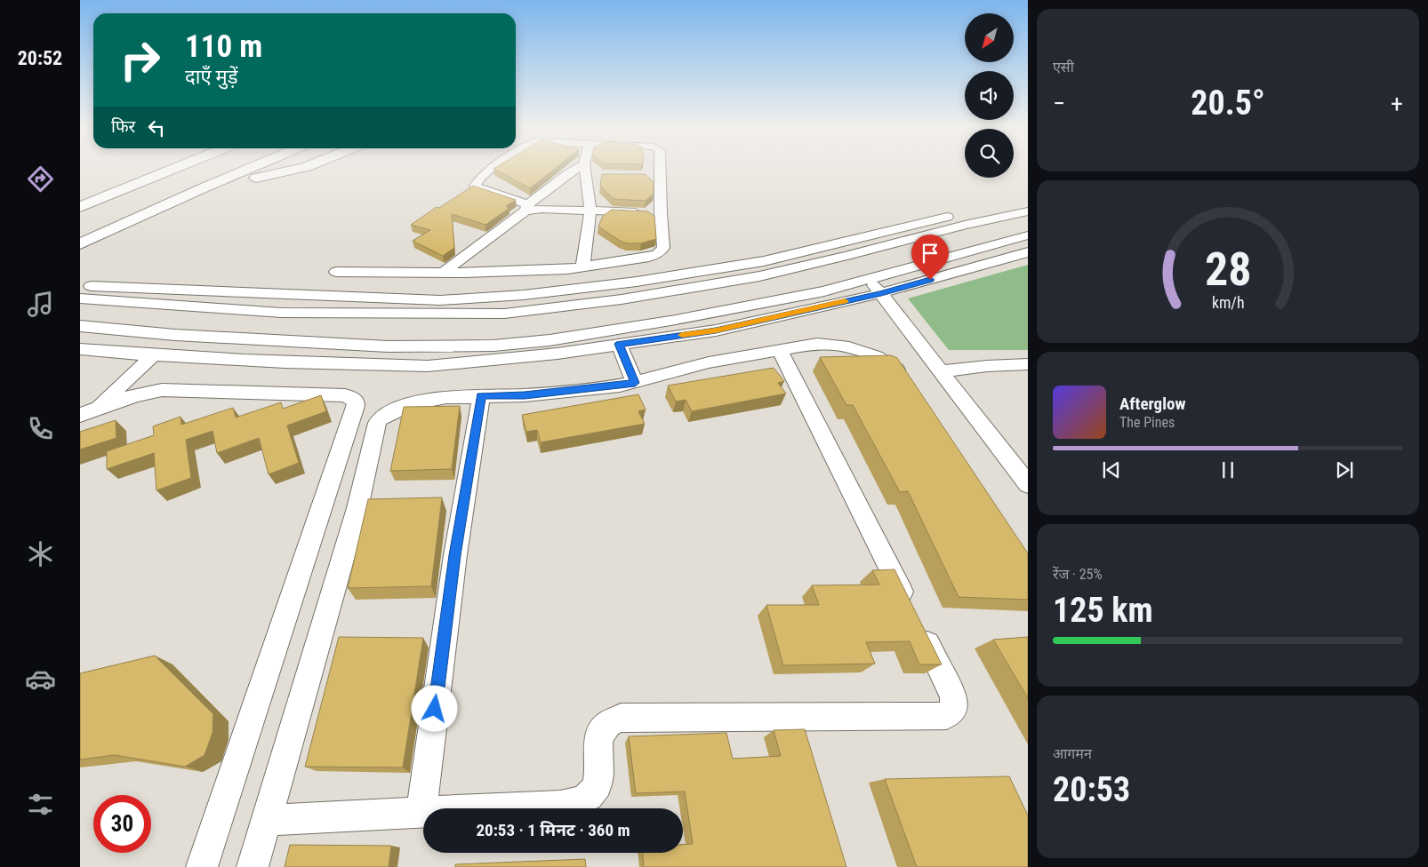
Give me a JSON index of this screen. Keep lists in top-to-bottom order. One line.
{"north":"bottom left","page":{"tabs":"20:52","tile":["एसी",["रेंज · 25%","125 km"],["आगमन","20:53"]],"turn":["110 m","दाएँ मुड़ें"],"heat":["−","20.5°","+"],"then":"फिर","song":["Afterglow","The Pines"],"limit":"30","trip":"20:53 · 1 मिनट · 360 m","gauge":["28","km/h"]}}
